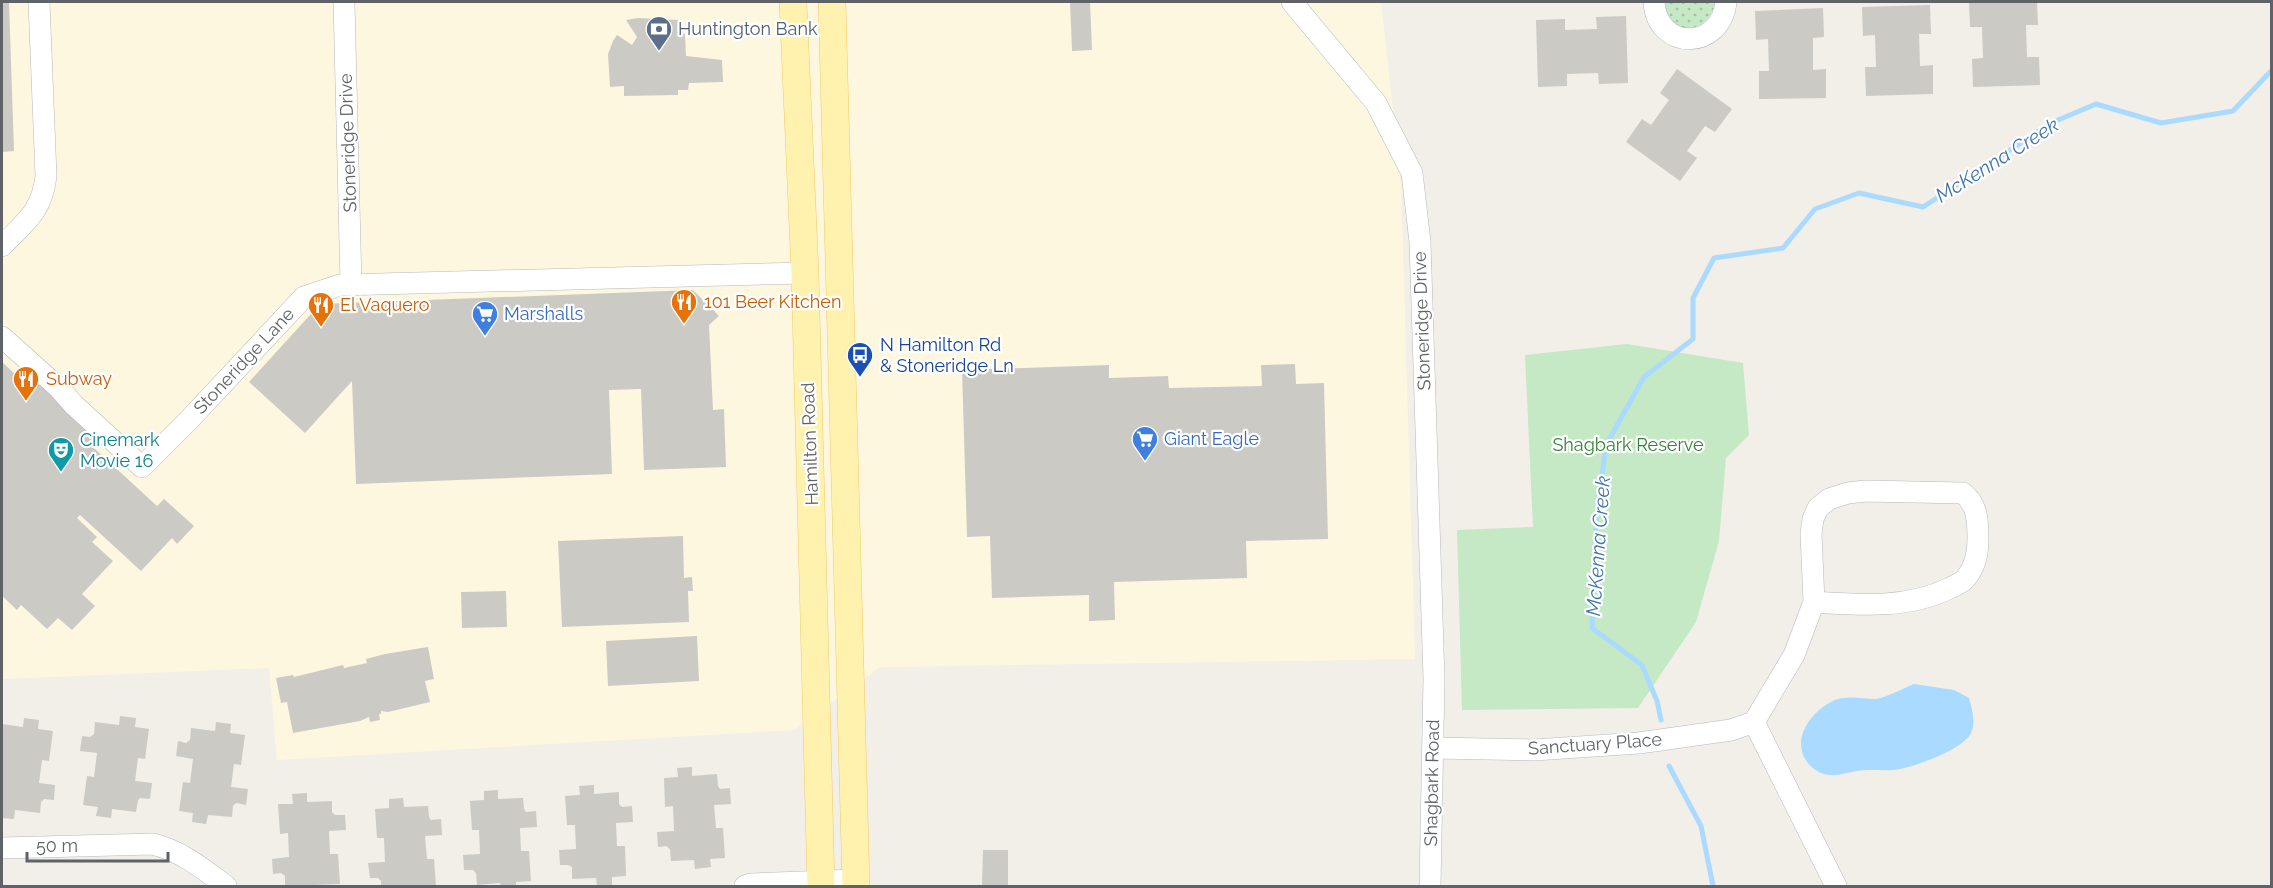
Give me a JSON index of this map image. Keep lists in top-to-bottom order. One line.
{"streets":{"main road":["Hamilton Road"],"street":["Stoneridge Drive","Stoneridge Lane","Sanctuary Place","Shagbark Road"]},"crossings":[["Stoneridge Drive","Stoneridge Lane"],["Stoneridge Drive","Shagbark Road"],["Stoneridge Lane","Hamilton Road"],["Sanctuary Place","Shagbark Road"]],"water":["McKenna Creek"],"parks":["Shagbark Reserve"],"places":{"bank":["Huntington Bank"],"restaurant":["101 Beer Kitchen","El Vaquero","Subway"],"supermarket":["Marshalls","Giant Eagle"],"bus stop":["N Hamilton Rd & Stoneridge Ln"],"theatre":["Cinemark Movie 16"]},"scale_bar":"50 m"}
